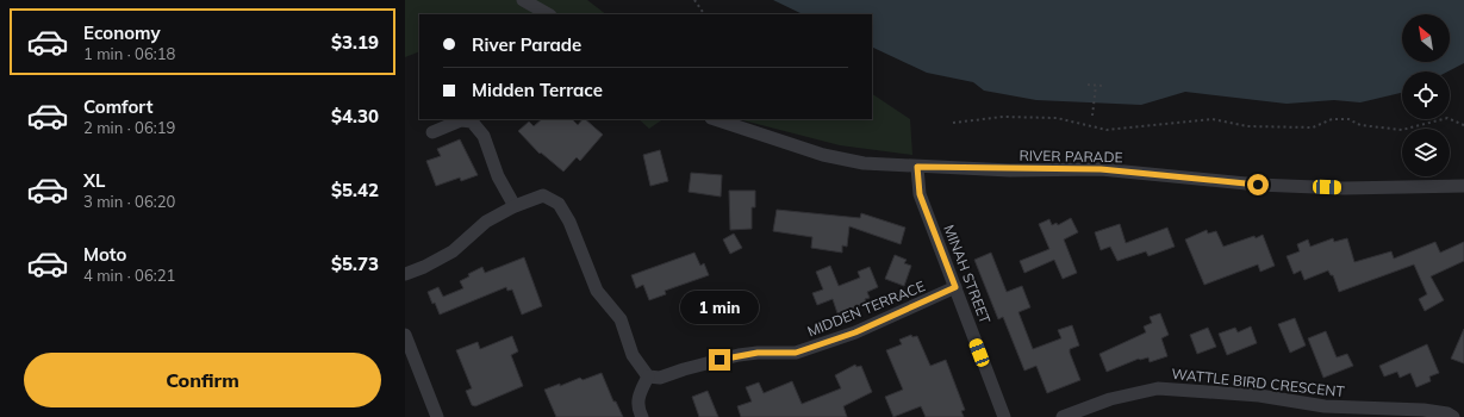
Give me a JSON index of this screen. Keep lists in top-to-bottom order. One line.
{"streets":{"street":["RIVER PARADE","MINAH STREET","MIDDEN TERRACE","WATTLE BIRD CRESCENT"]},"crossings":[["RIVER PARADE","MINAH STREET"],["MINAH STREET","MIDDEN TERRACE"]],"north":"top left","page":{"list":[{"name":"Economy","note":"1 min · 06:18","value":"$3.19"},{"name":"Comfort","note":"2 min · 06:19","value":"$4.30"},{"name":"XL","note":"3 min · 06:20","value":"$5.42"},{"name":"Moto","note":"4 min · 06:21","value":"$5.73"}],"banner":["River Parade","Midden Terrace"],"bubble":"1 min","buttons":"Confirm"}}
